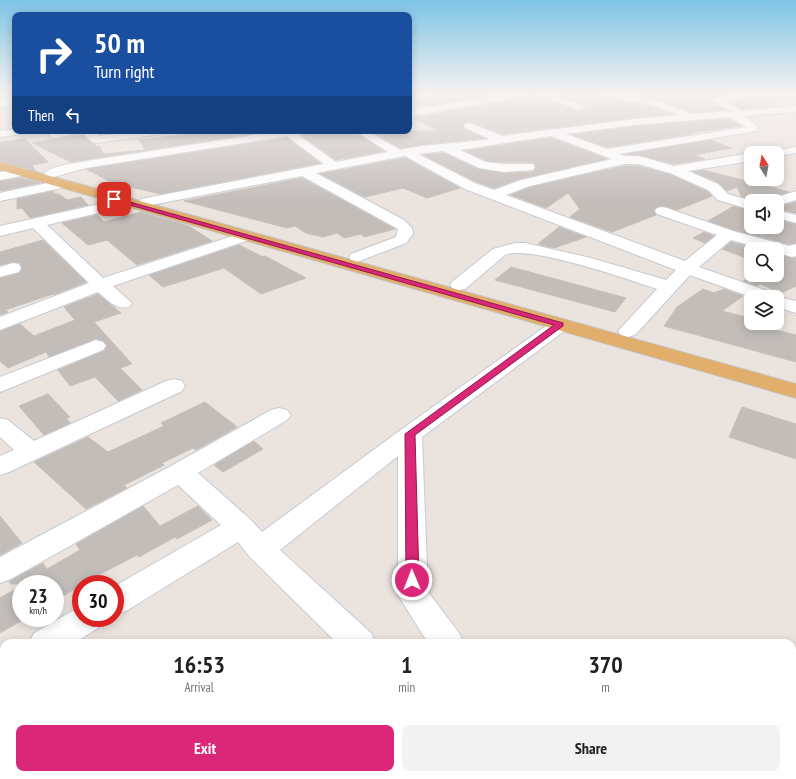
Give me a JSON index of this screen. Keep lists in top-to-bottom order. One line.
{"north":"top","page":{"turn":["50 m","Turn right"],"then":"Then","speed":"23 km/h","limit":"30","eta":["16:53","Arrival","1","min","370","m"],"buttons":["Exit","Share"]}}
